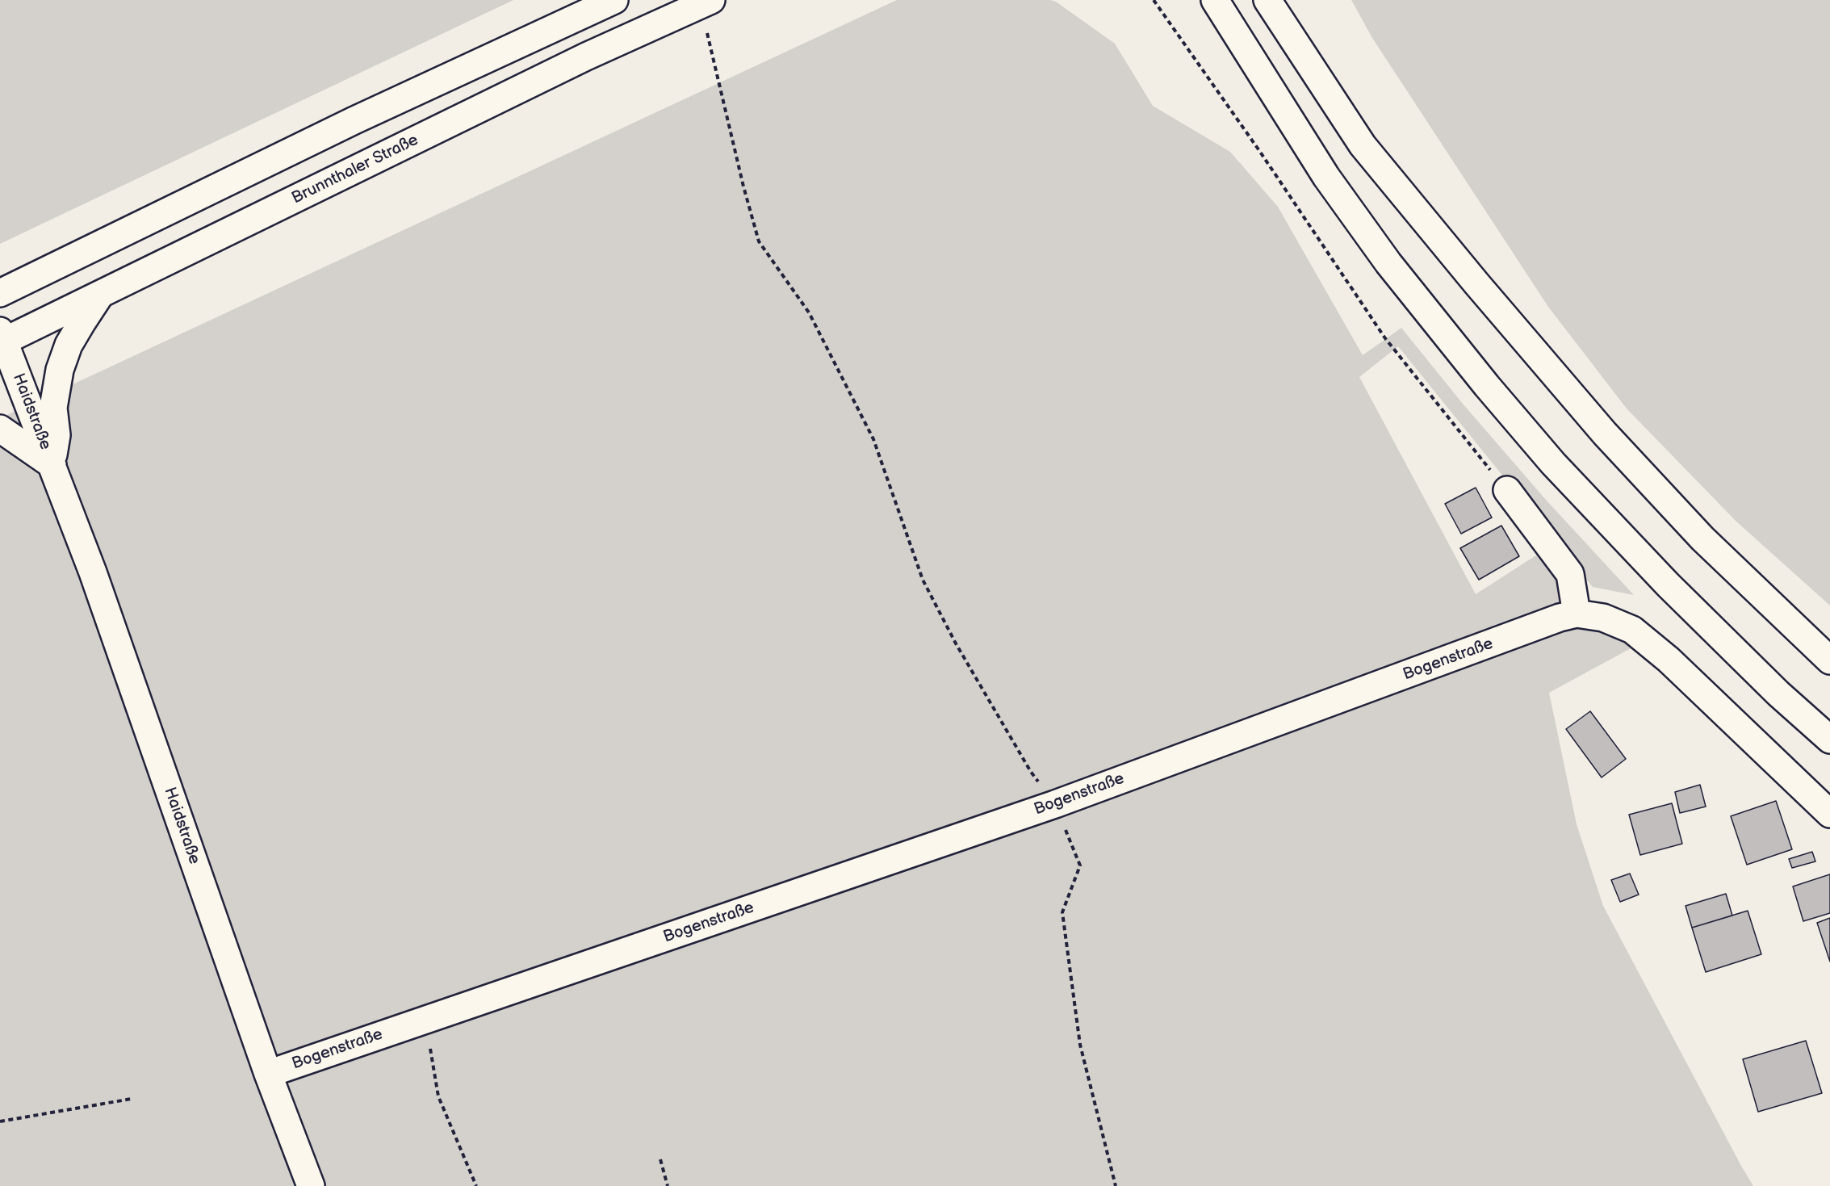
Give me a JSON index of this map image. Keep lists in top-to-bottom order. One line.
{"streets":{"main road":["Brunnthaler Straße","Haidstraße","Bogenstraße"]},"crossings":[["Brunnthaler Straße","Haidstraße"],["Haidstraße","Bogenstraße"]]}
